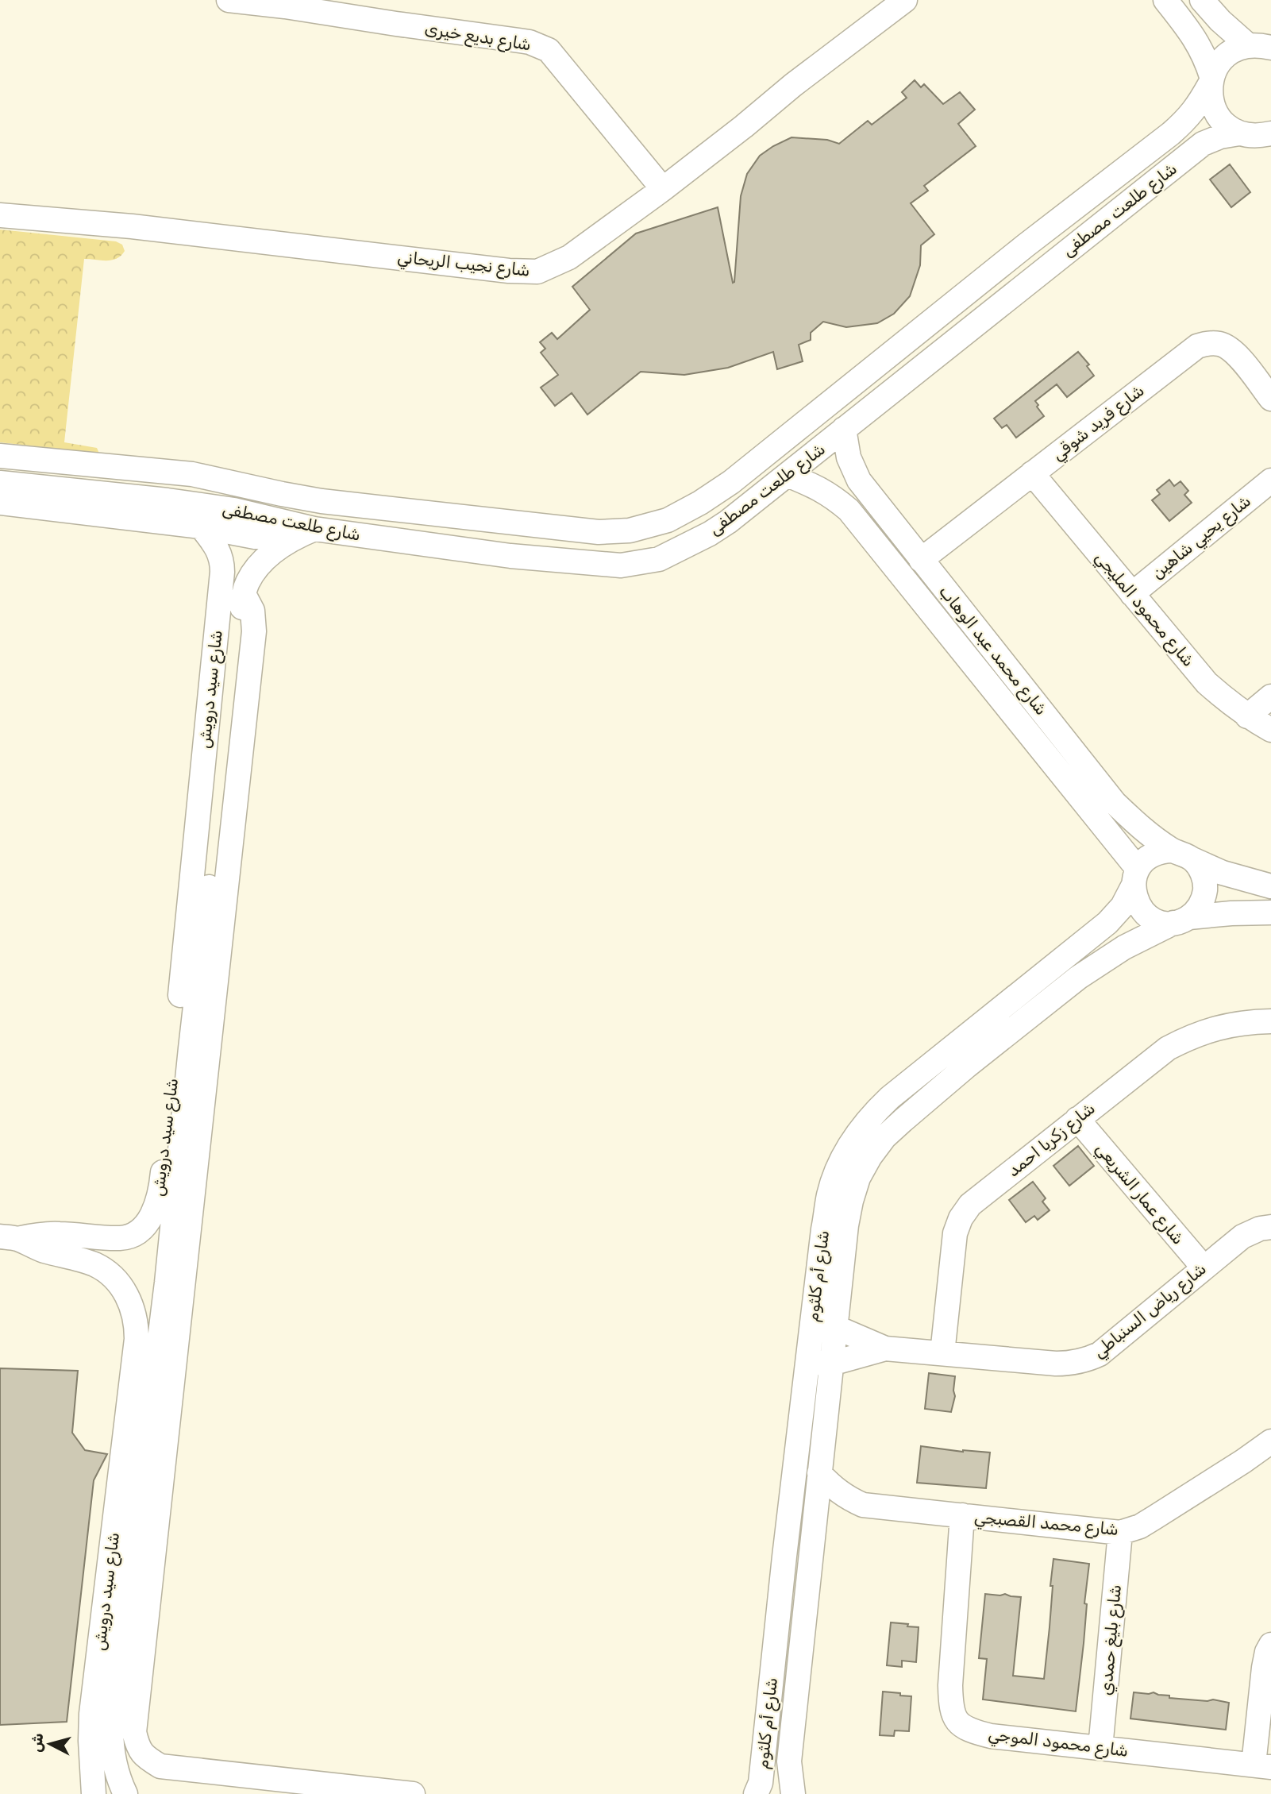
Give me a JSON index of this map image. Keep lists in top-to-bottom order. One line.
{"streets":{"street":["شارع بديع خيرى","شارع طلعت مصطفى","شارع نجيب الريحاني","شارع فريد شوقي","شارع يحيي شاهين","شارع محمود المليجي","شارع محمد عبد الوهاب","شارع سيد درويش","شارع زكريا احمد","شارع عمار الشريعي","شارع أم كلثوم","شارع رياض السنباطي","شارع محمد القصبجي","شارع بليغ حمدي","شارع محمود الموجي"]},"crossings":[["شارع بديع خيرى","شارع نجيب الريحاني"],["شارع طلعت مصطفى","شارع محمد عبد الوهاب"],["شارع فريد شوقي","شارع محمود المليجي"],["شارع فريد شوقي","شارع محمد عبد الوهاب"],["شارع يحيي شاهين","شارع محمود المليجي"],["شارع محمد عبد الوهاب","شارع أم كلثوم"],["شارع زكريا احمد","شارع عمار الشريعي"],["شارع زكريا احمد","شارع رياض السنباطي"],["شارع عمار الشريعي","شارع رياض السنباطي"],["شارع أم كلثوم","شارع رياض السنباطي"],["شارع أم كلثوم","شارع محمد القصبجي"],["شارع محمد القصبجي","شارع بليغ حمدي"],["شارع محمد القصبجي","شارع محمود الموجي"],["شارع بليغ حمدي","شارع محمود الموجي"]],"north":"left"}
